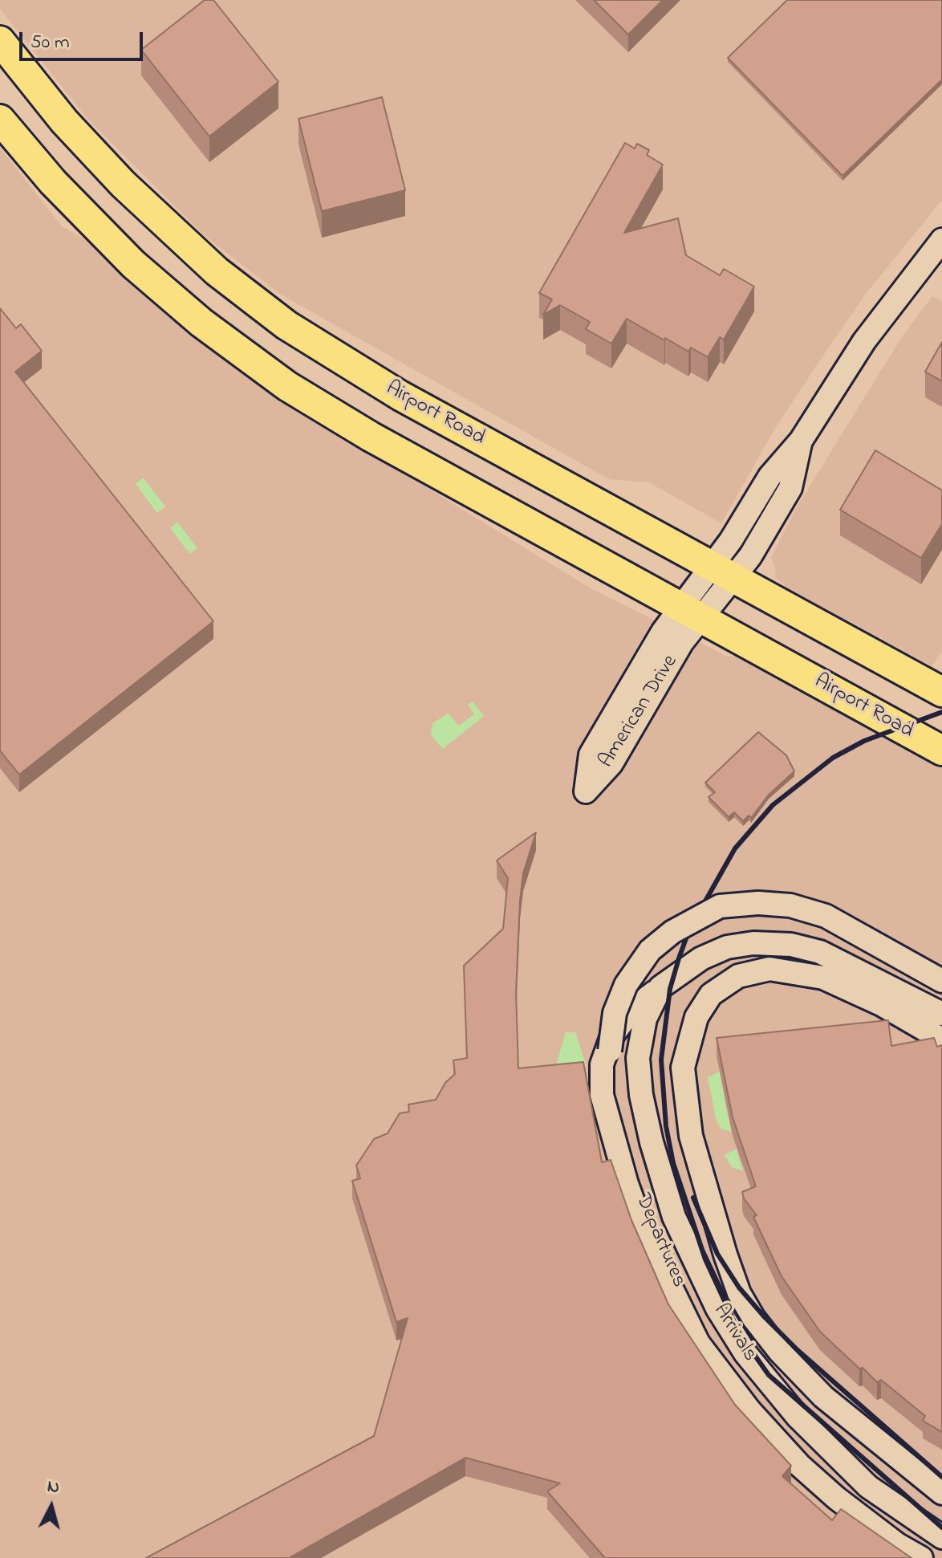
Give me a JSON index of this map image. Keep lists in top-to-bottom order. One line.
{"streets":{"main road":["Airport Road"],"street":["American Drive","Departures","Arrivals"]},"crossings":[["Airport Road","American Drive"]],"scale_bar":"50 m","north":"top"}
